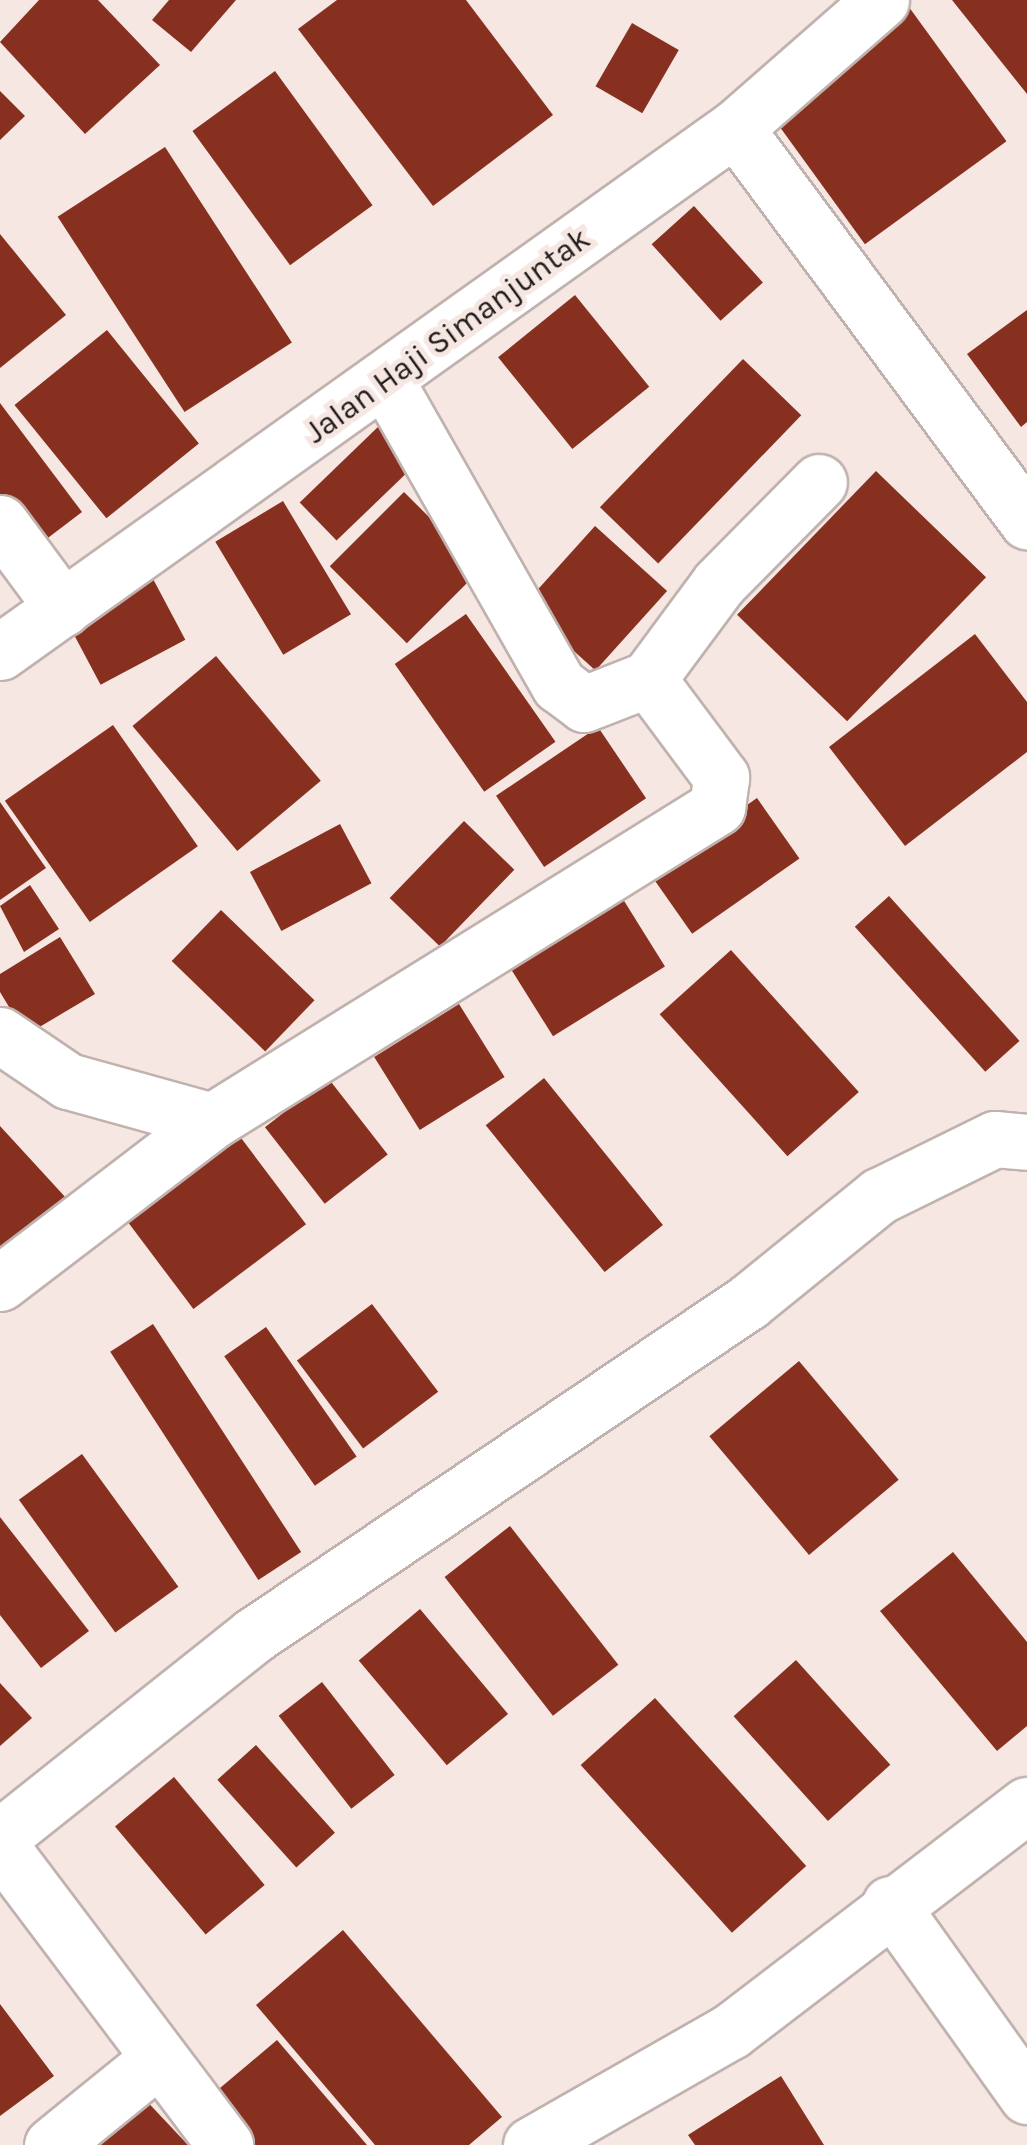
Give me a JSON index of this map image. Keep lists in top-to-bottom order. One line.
{"streets":{"street":["Jalan Haji Simanjuntak"]}}
